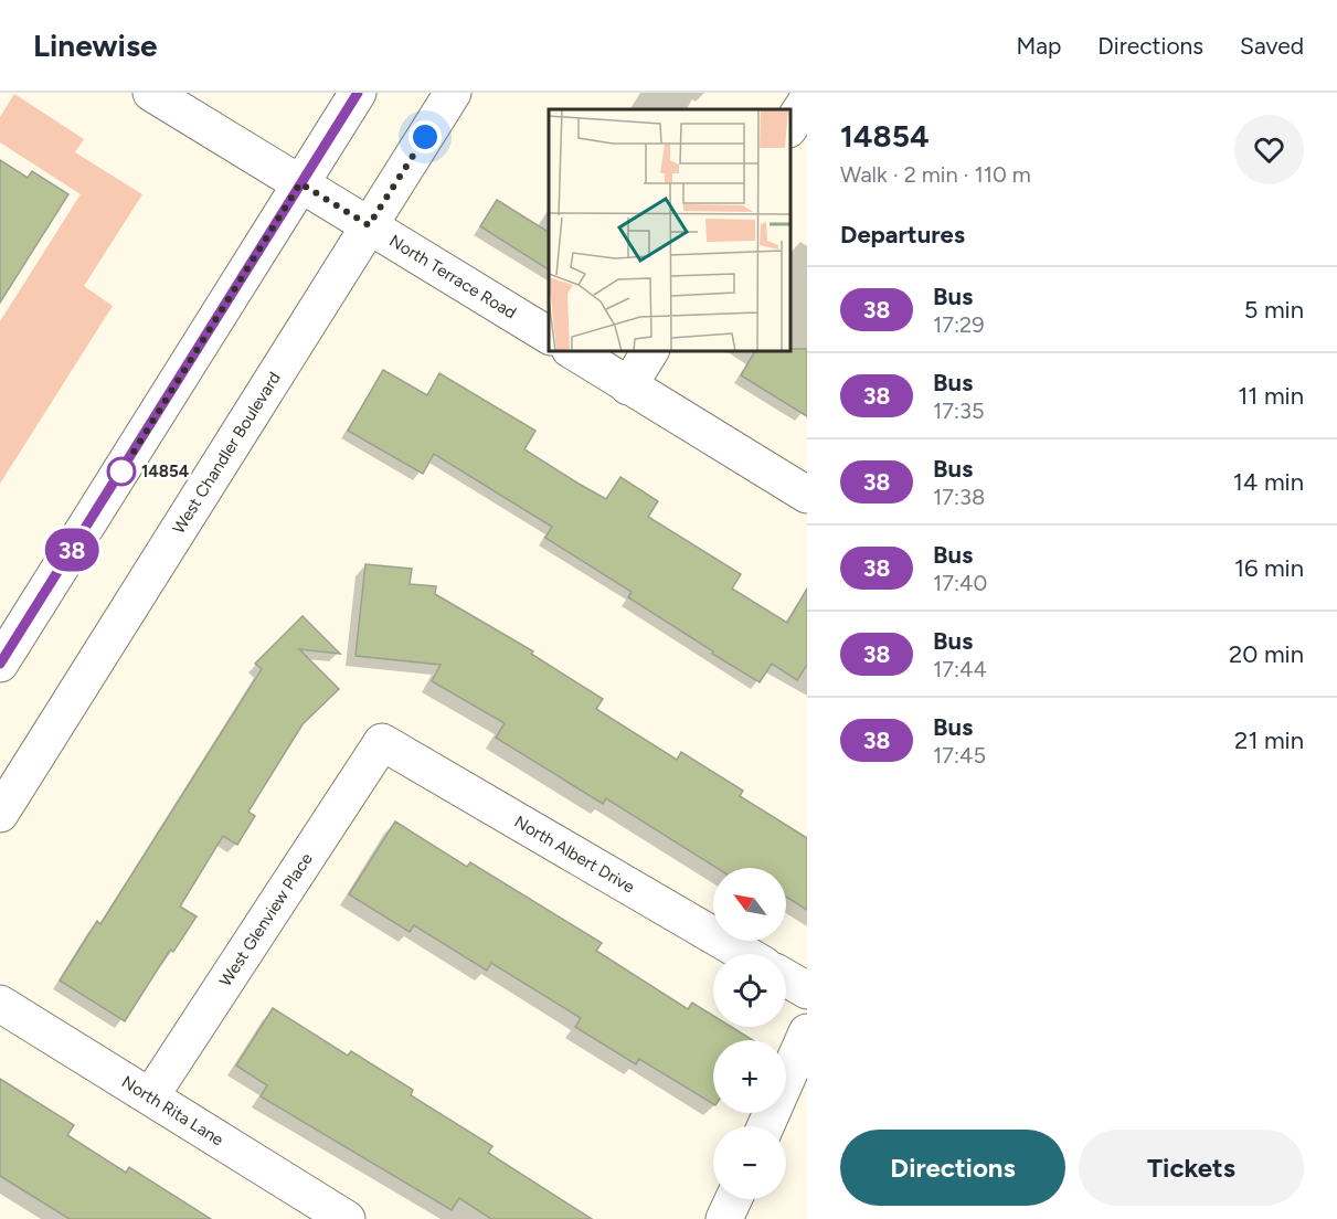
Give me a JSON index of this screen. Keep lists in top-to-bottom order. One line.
{"streets":{"street":["North Terrace Road","West Chandler Boulevard","North Albert Drive","West Glenview Place","North Rita Lane"]},"crossings":[["North Terrace Road","West Chandler Boulevard"],["North Albert Drive","West Glenview Place"],["West Glenview Place","North Rita Lane"]],"places":["14854"],"lines":["bus line 38"],"north":"top left","page":{"header":"Linewise","nav":["Map","Directions","Saved"],"on_map":"38","heading":[["14854","Walk · 2 min · 110 m"],"Departures"],"list":[{"mark":"38","name":"Bus","note":"17:29","value":"5 min"},{"mark":"38","name":"Bus","note":"17:35","value":"11 min"},{"mark":"38","name":"Bus","note":"17:38","value":"14 min"},{"mark":"38","name":"Bus","note":"17:40","value":"16 min"},{"mark":"38","name":"Bus","note":"17:44","value":"20 min"},{"mark":"38","name":"Bus","note":"17:45","value":"21 min"}],"map_buttons":["+","−"],"buttons":["Directions","Tickets"]}}
